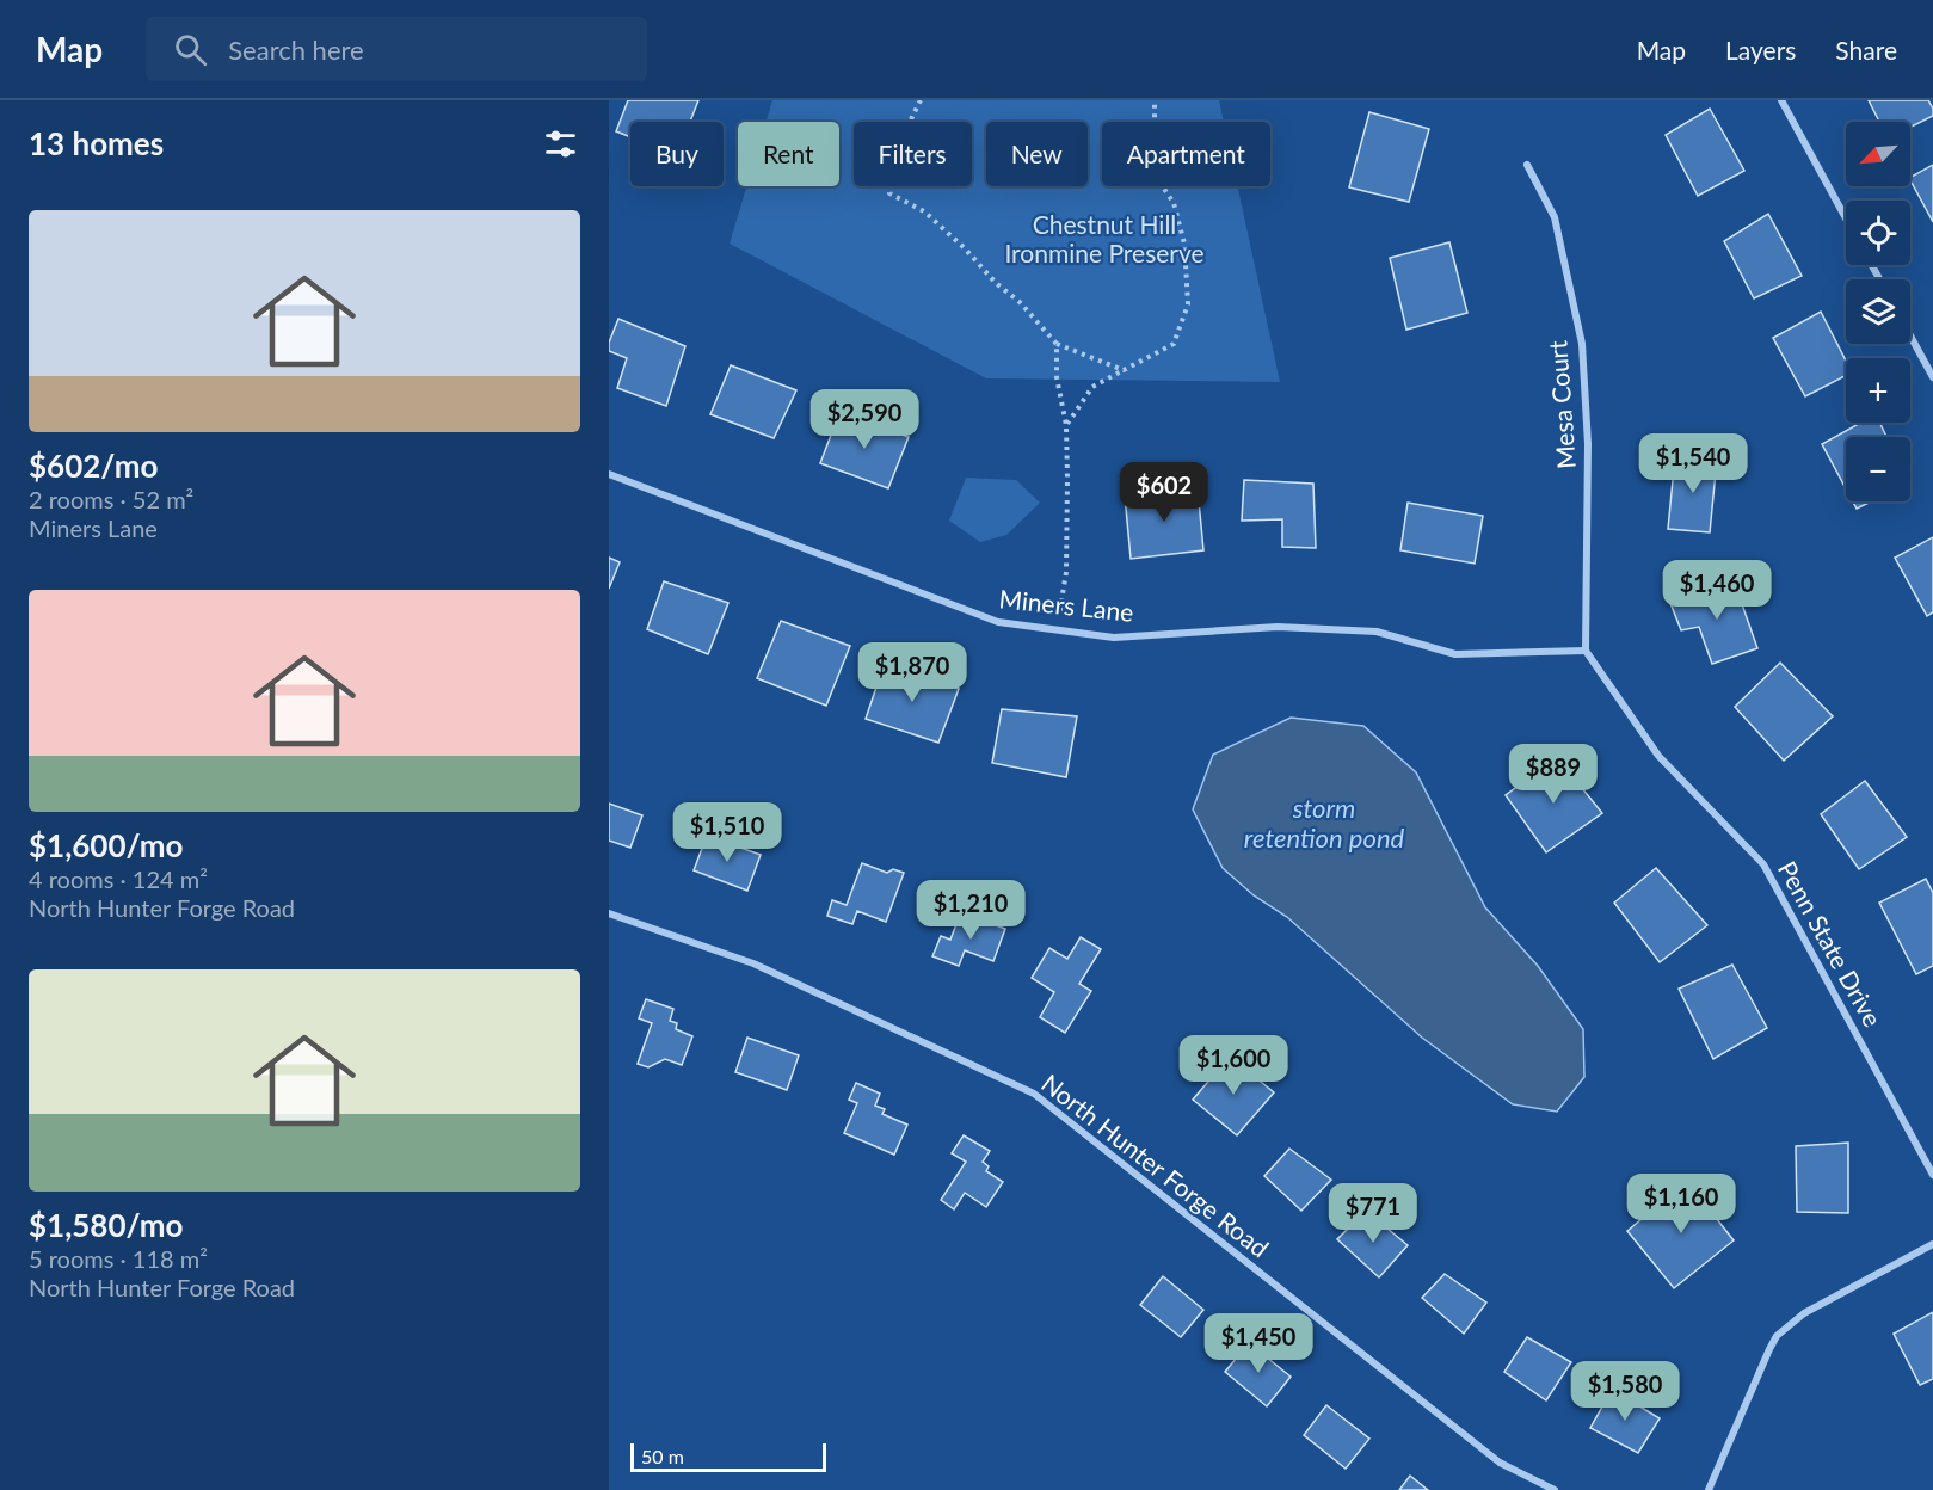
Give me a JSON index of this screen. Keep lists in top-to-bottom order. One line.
{"streets":{"street":["Mesa Court","Miners Lane","Penn State Drive","North Hunter Forge Road"]},"crossings":[["Mesa Court","Miners Lane"],["Mesa Court","Penn State Drive"],["Miners Lane","Penn State Drive"]],"water":["storm retention pond"],"parks":["Chestnut Hill Ironmine Preserve"],"scale_bar":"50 m","north":"bottom left","page":{"header":"Map","search":"Search here","nav":["Map","Layers","Share"],"heading":"13 homes","map_buttons":["+","−"],"chip":["Buy","Rent","Filters","New","Apartment"],"list":[{"name":"$602/mo","note":"2 rooms · 52 m² · Miners Lane"},{"name":"$1,600/mo","note":"4 rooms · 124 m² · North Hunter Forge Road"},{"name":"$1,580/mo","note":"5 rooms · 118 m² · North Hunter Forge Road"}],"price":["$2,590","$1,540","$602","$1,460","$1,870","$889","$1,510","$1,210","$1,600","$1,160","$771","$1,450","$1,580"],"scale":"50 m"}}
